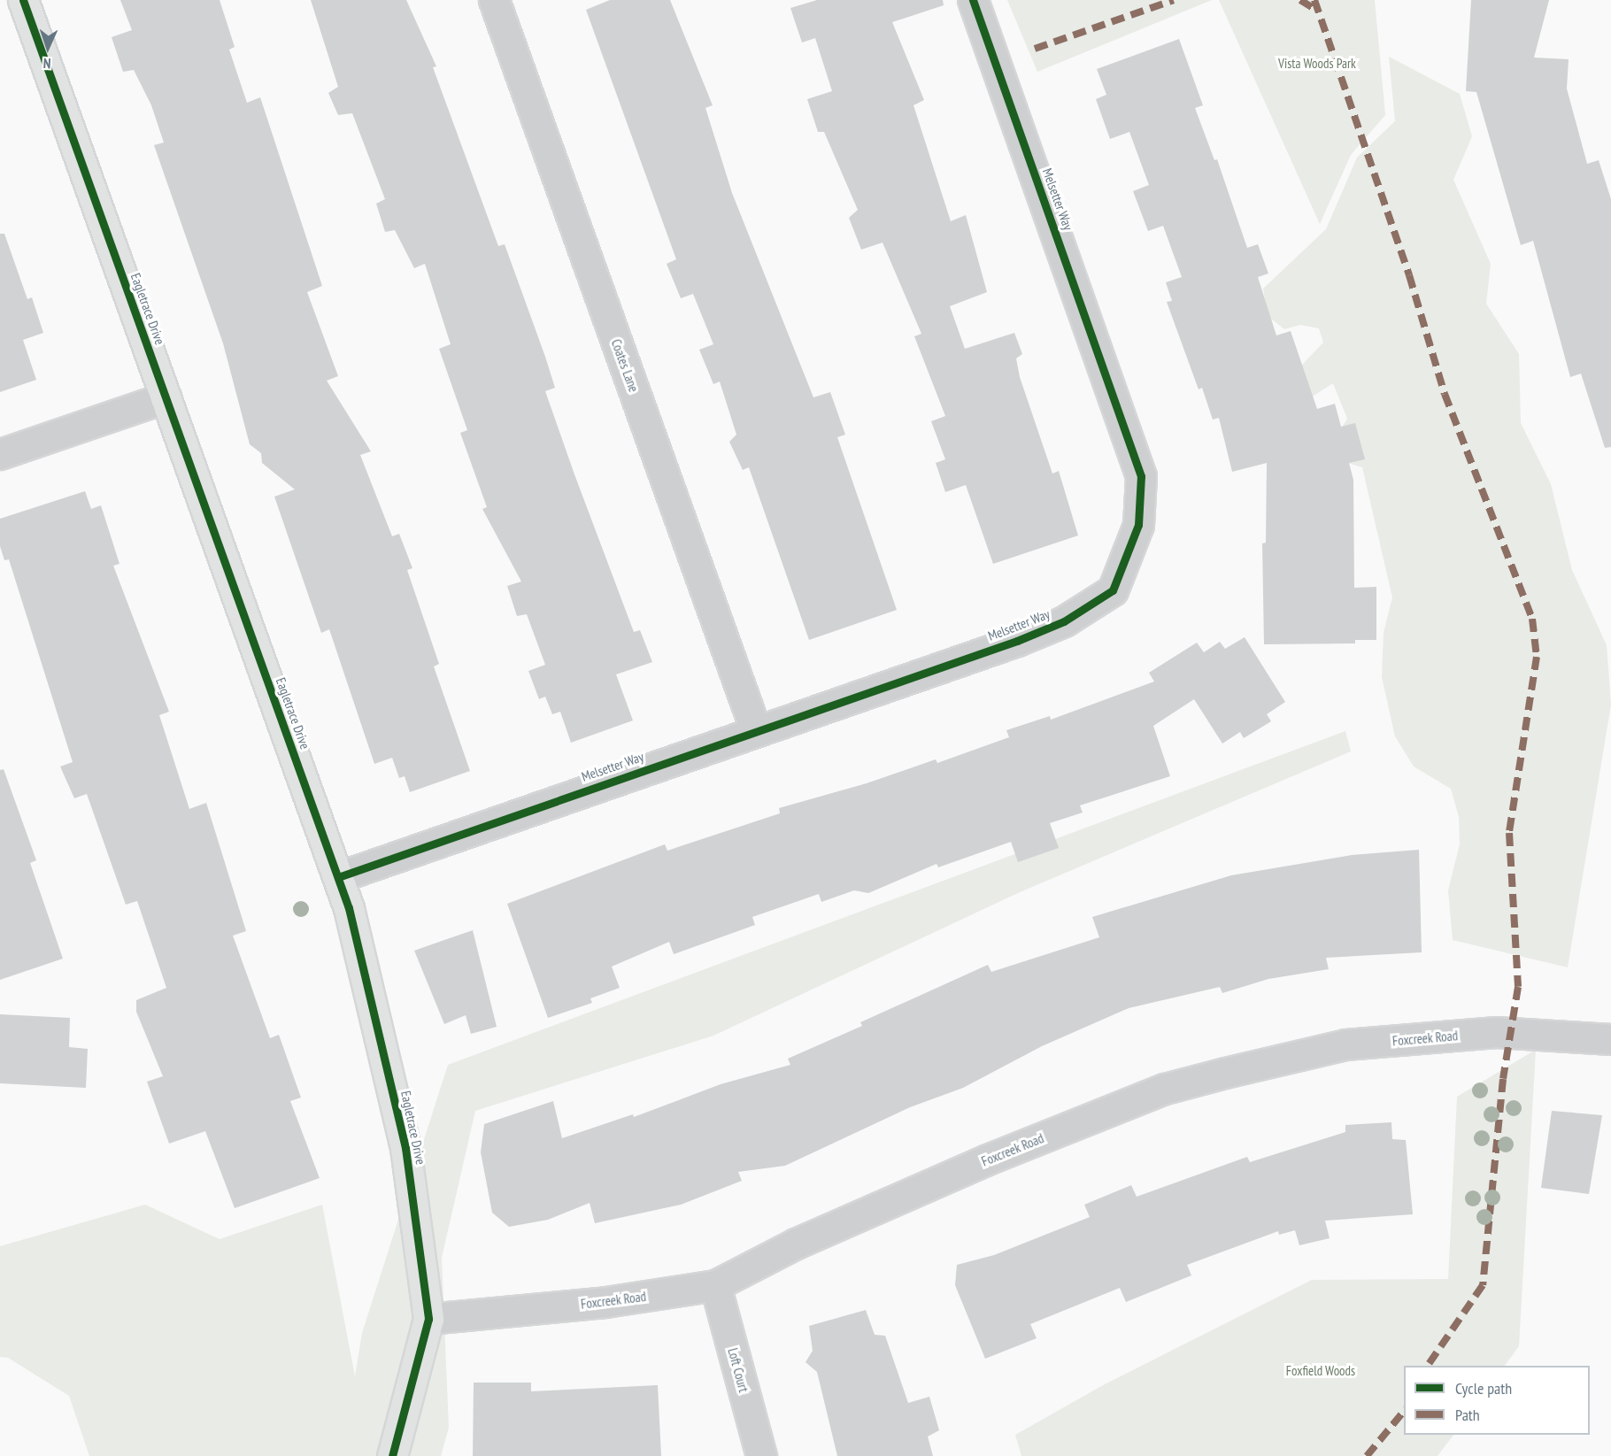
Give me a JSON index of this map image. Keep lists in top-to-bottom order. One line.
{"streets":{"street":["Melsetter Way","Eagletrace Drive","Coates Lane","Foxcreek Road","Loft Court"]},"crossings":[["Melsetter Way","Eagletrace Drive"],["Melsetter Way","Coates Lane"],["Eagletrace Drive","Foxcreek Road"],["Foxcreek Road","Loft Court"]],"parks":["Vista Woods Park","Foxfield Woods"],"legend":["Cycle path","Path"],"north":"bottom"}
